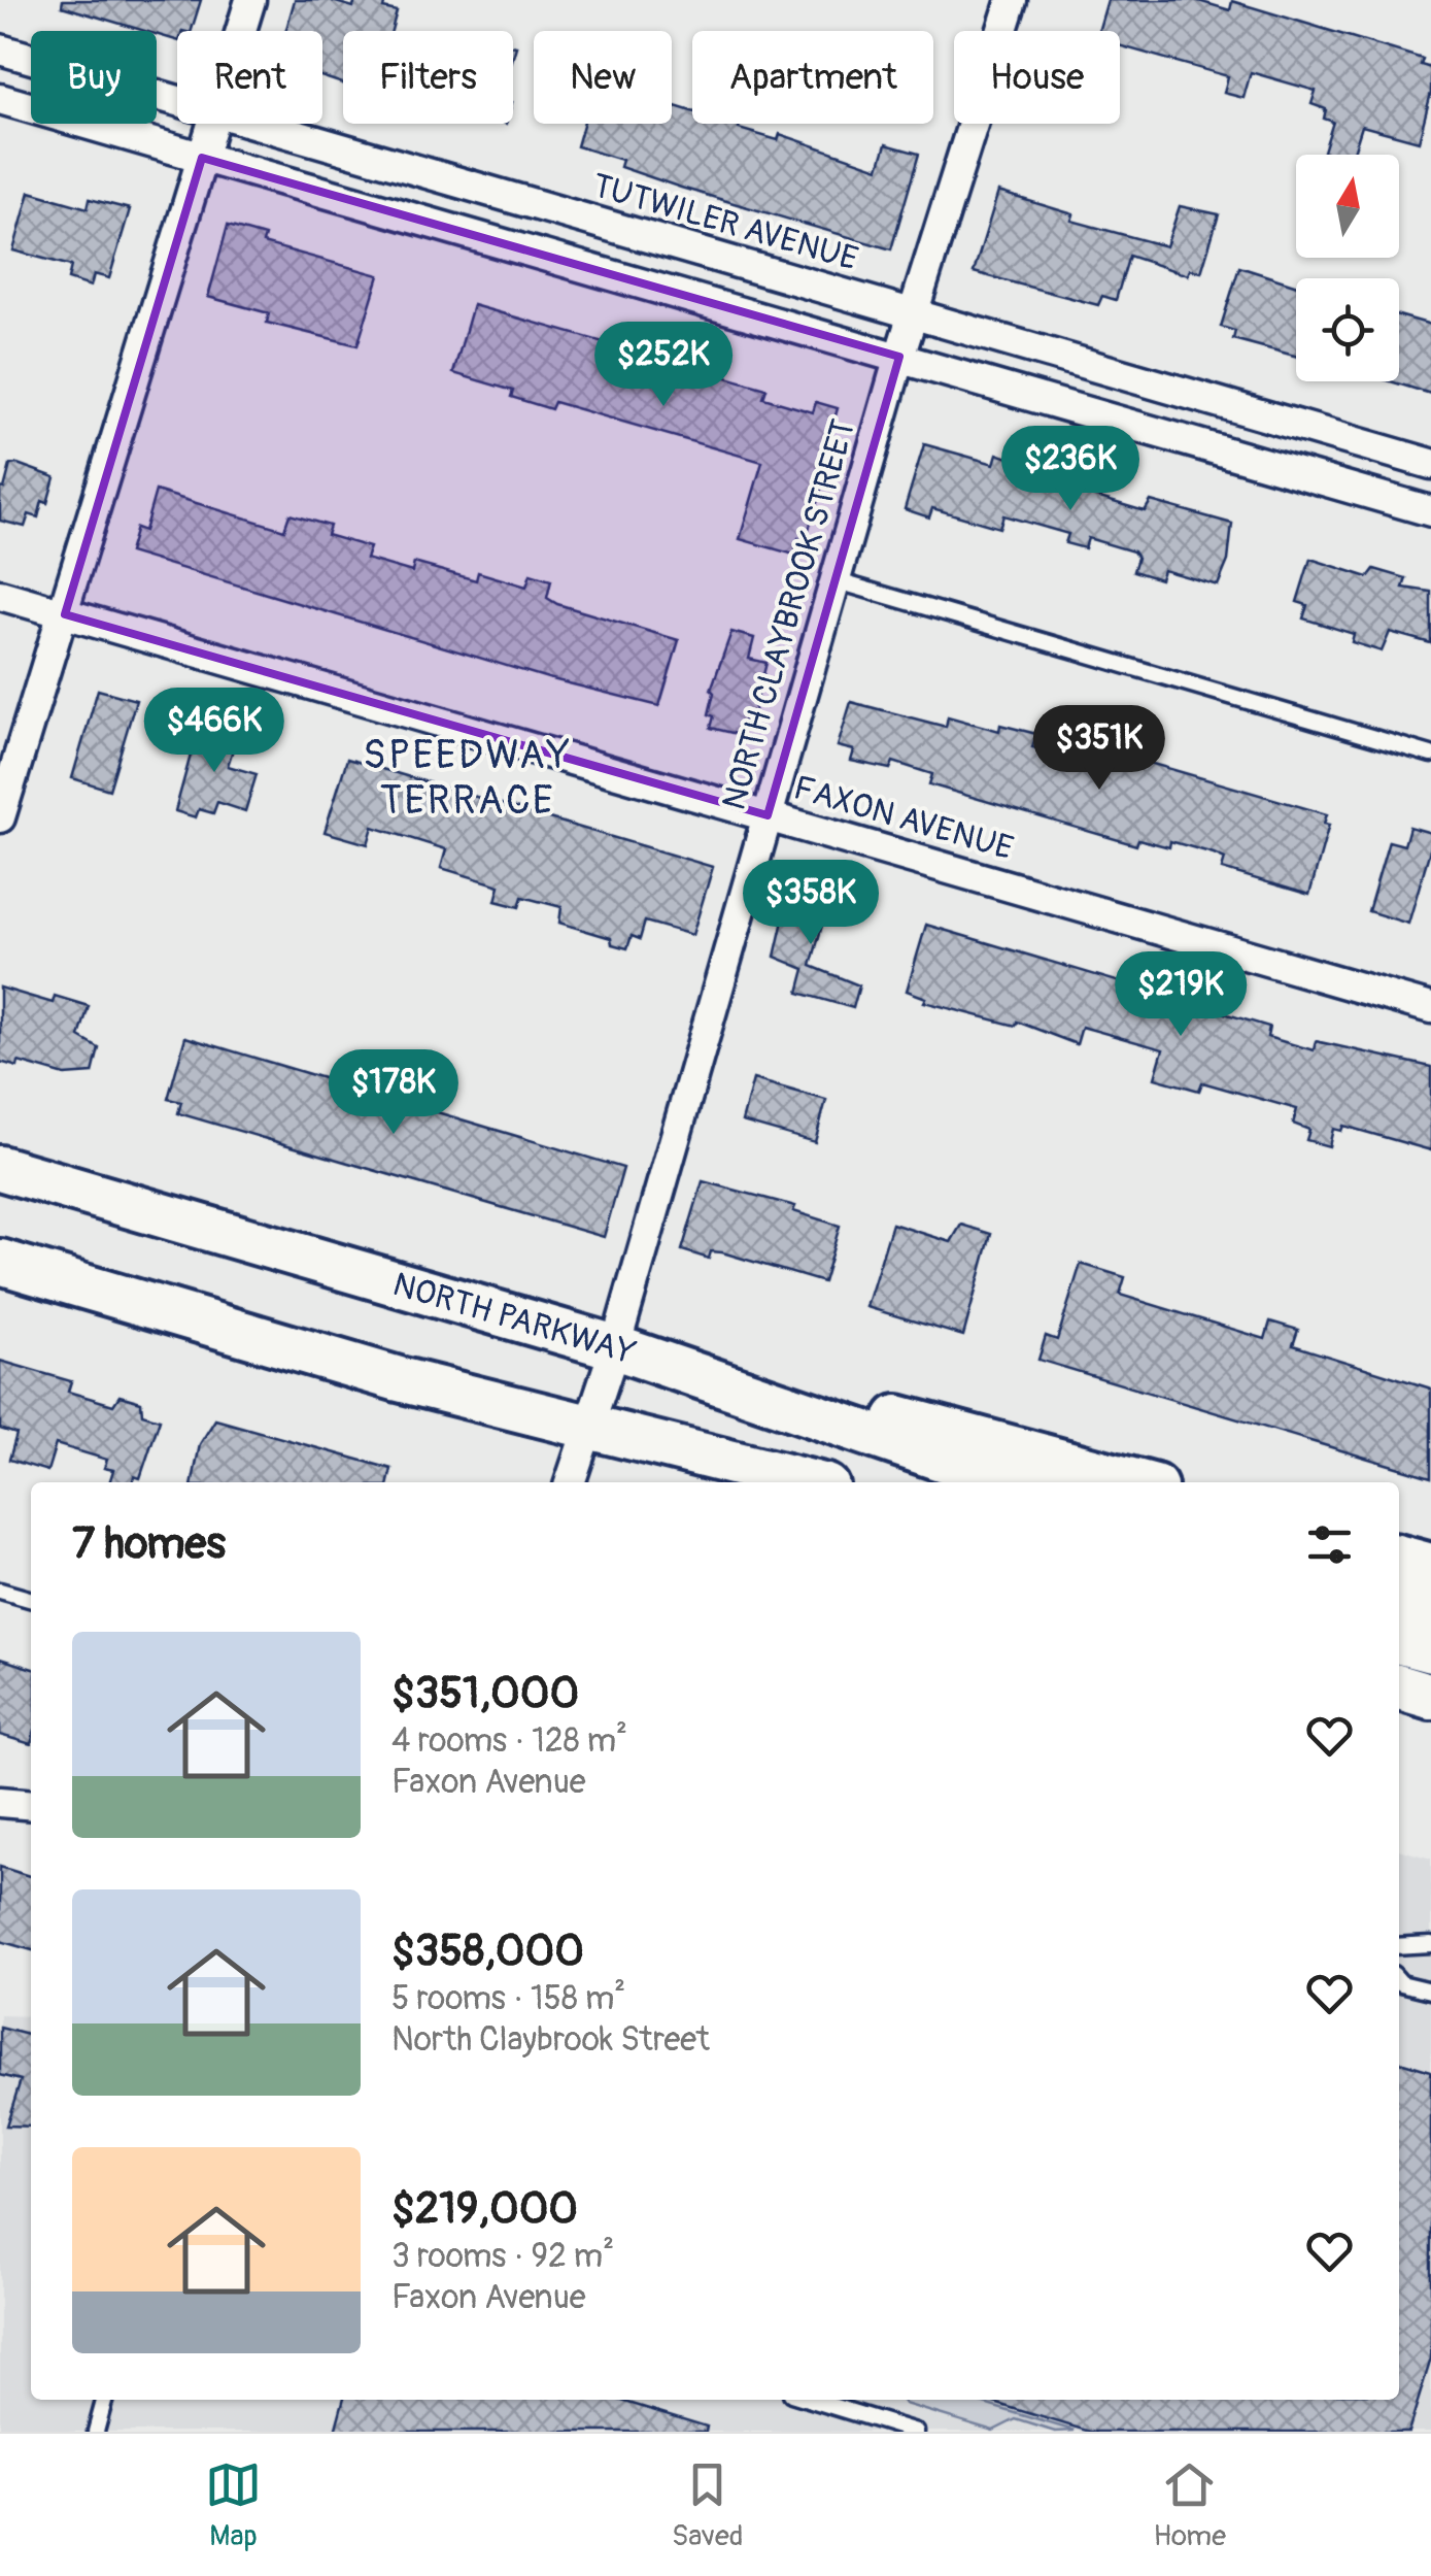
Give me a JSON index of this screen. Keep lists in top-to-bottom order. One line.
{"streets":{"main road":["NORTH PARKWAY"],"street":["TUTWILER AVENUE","NORTH CLAYBROOK STREET","FAXON AVENUE"]},"crossings":[["TUTWILER AVENUE","NORTH CLAYBROOK STREET"],["NORTH CLAYBROOK STREET","FAXON AVENUE"],["NORTH CLAYBROOK STREET","NORTH PARKWAY"]],"districts":["SPEEDWAY TERRACE"],"north":"top","page":{"chip":["Buy","Rent","Filters","New","Apartment","House"],"price":["$252K","$236K","$466K","$351K","$358K","$219K","$178K"],"heading":"7 homes","list":[{"name":"$351,000","note":"4 rooms · 128 m² · Faxon Avenue"},{"name":"$358,000","note":"5 rooms · 158 m² · North Claybrook Street"},{"name":"$219,000","note":"3 rooms · 92 m² · Faxon Avenue"}],"tabs":["Map","Saved","Home"]}}
